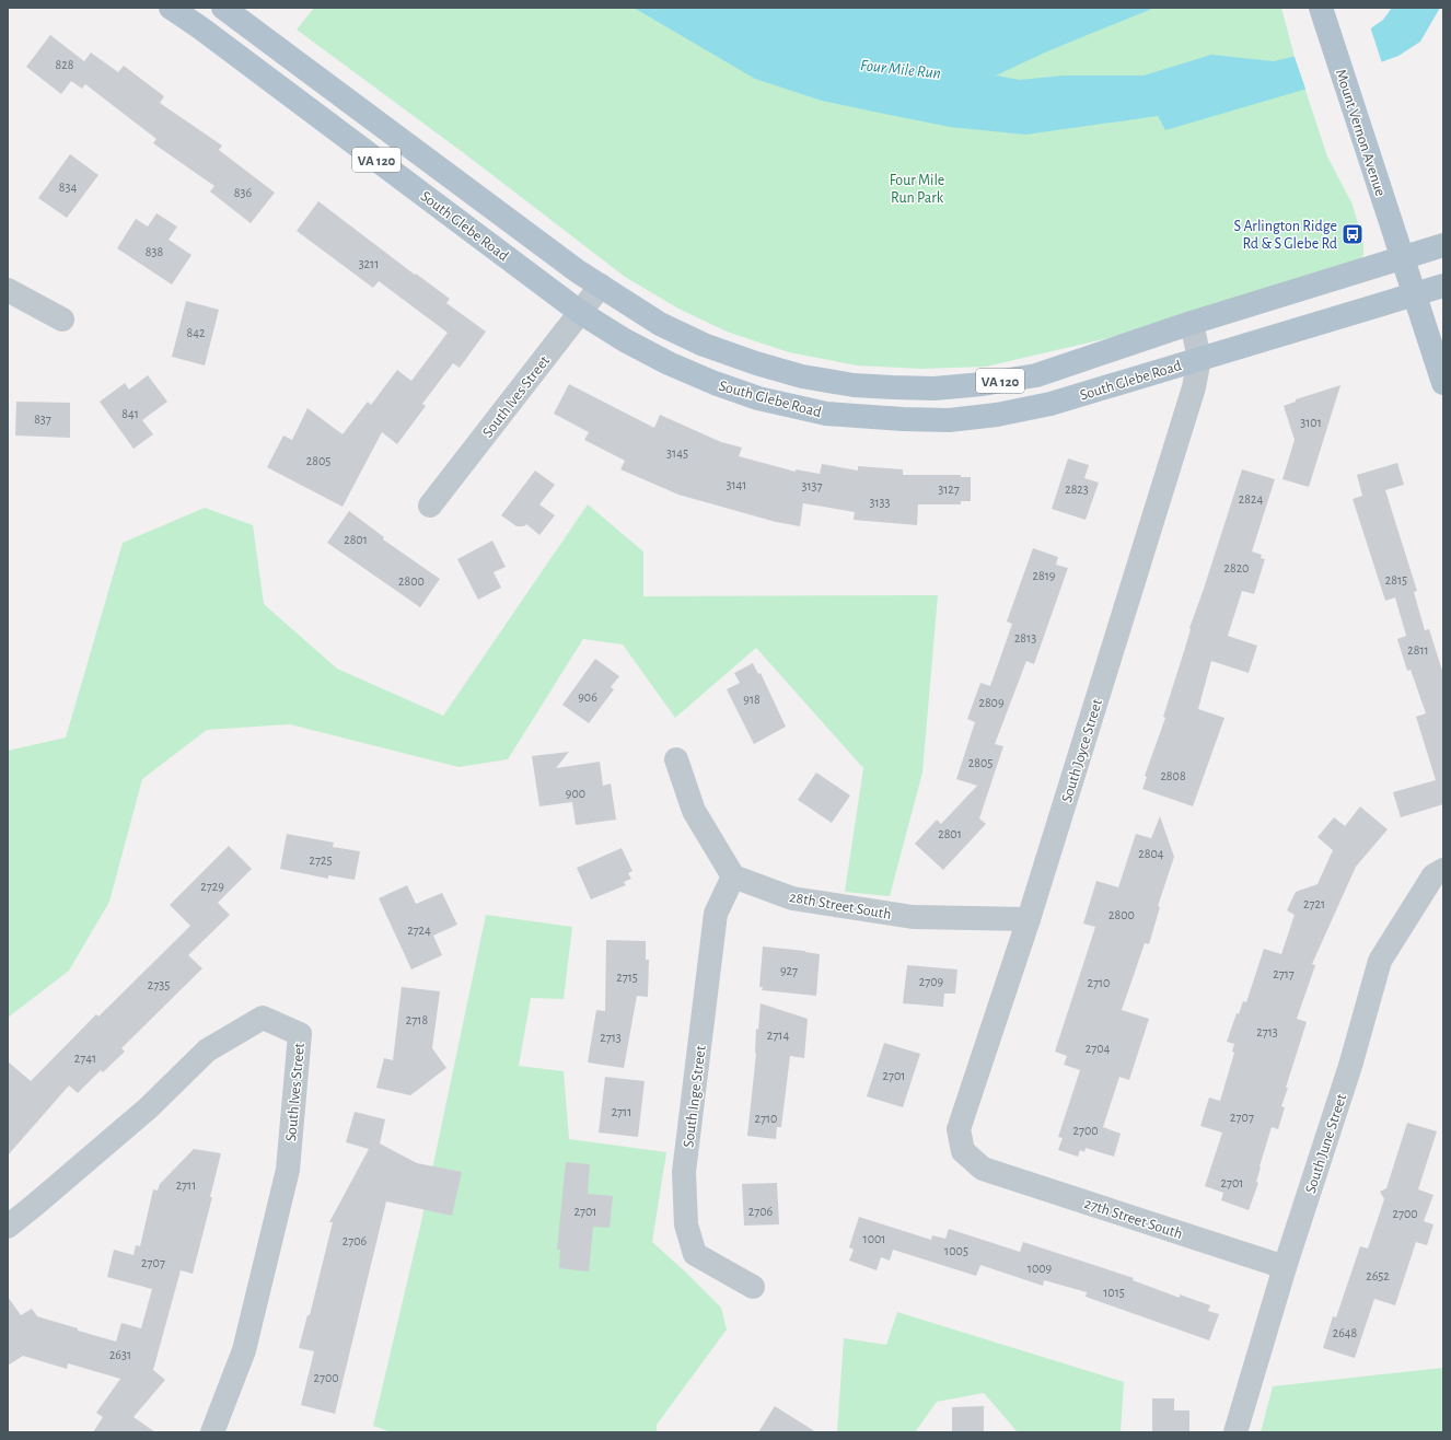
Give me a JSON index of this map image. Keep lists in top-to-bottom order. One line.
{"streets":{"main road":["Mount Vernon Avenue","VA 120","South Glebe Road"],"street":["South Ives Street","South Joyce Street","28th Street South","South Inge Street","South June Street","27th Street South"]},"crossings":[["Mount Vernon Avenue","South Glebe Road"],["South Glebe Road","South Ives Street"],["South Glebe Road","South Joyce Street"],["South Joyce Street","28th Street South"],["South Joyce Street","27th Street South"],["28th Street South","South Inge Street"],["South June Street","27th Street South"]],"water":["Four Mile Run"],"parks":["Four Mile Run Park"],"places":{"bus stop":["S Arlington Ridge Rd & S Glebe Rd"]},"house_numbers":["828","834","836","838","3211","842","841","837","3101","3145","2805","3141","3137","3127","2823","2824","3133","2801","2820","2819","2815","2800","2813","2811","906","918","2809","2805","2808","900","2801","2804","2725","2729","2721","2800","2724","927","2717","2715","2709","2710","2735","2718","2713","2714","2713","2704","2741","2701","2711","2707","2710","2700","2701","2711","2701","2706","2700","1001","2706","1005","2707","1009","2652","1015","2648","2631","2700"]}
